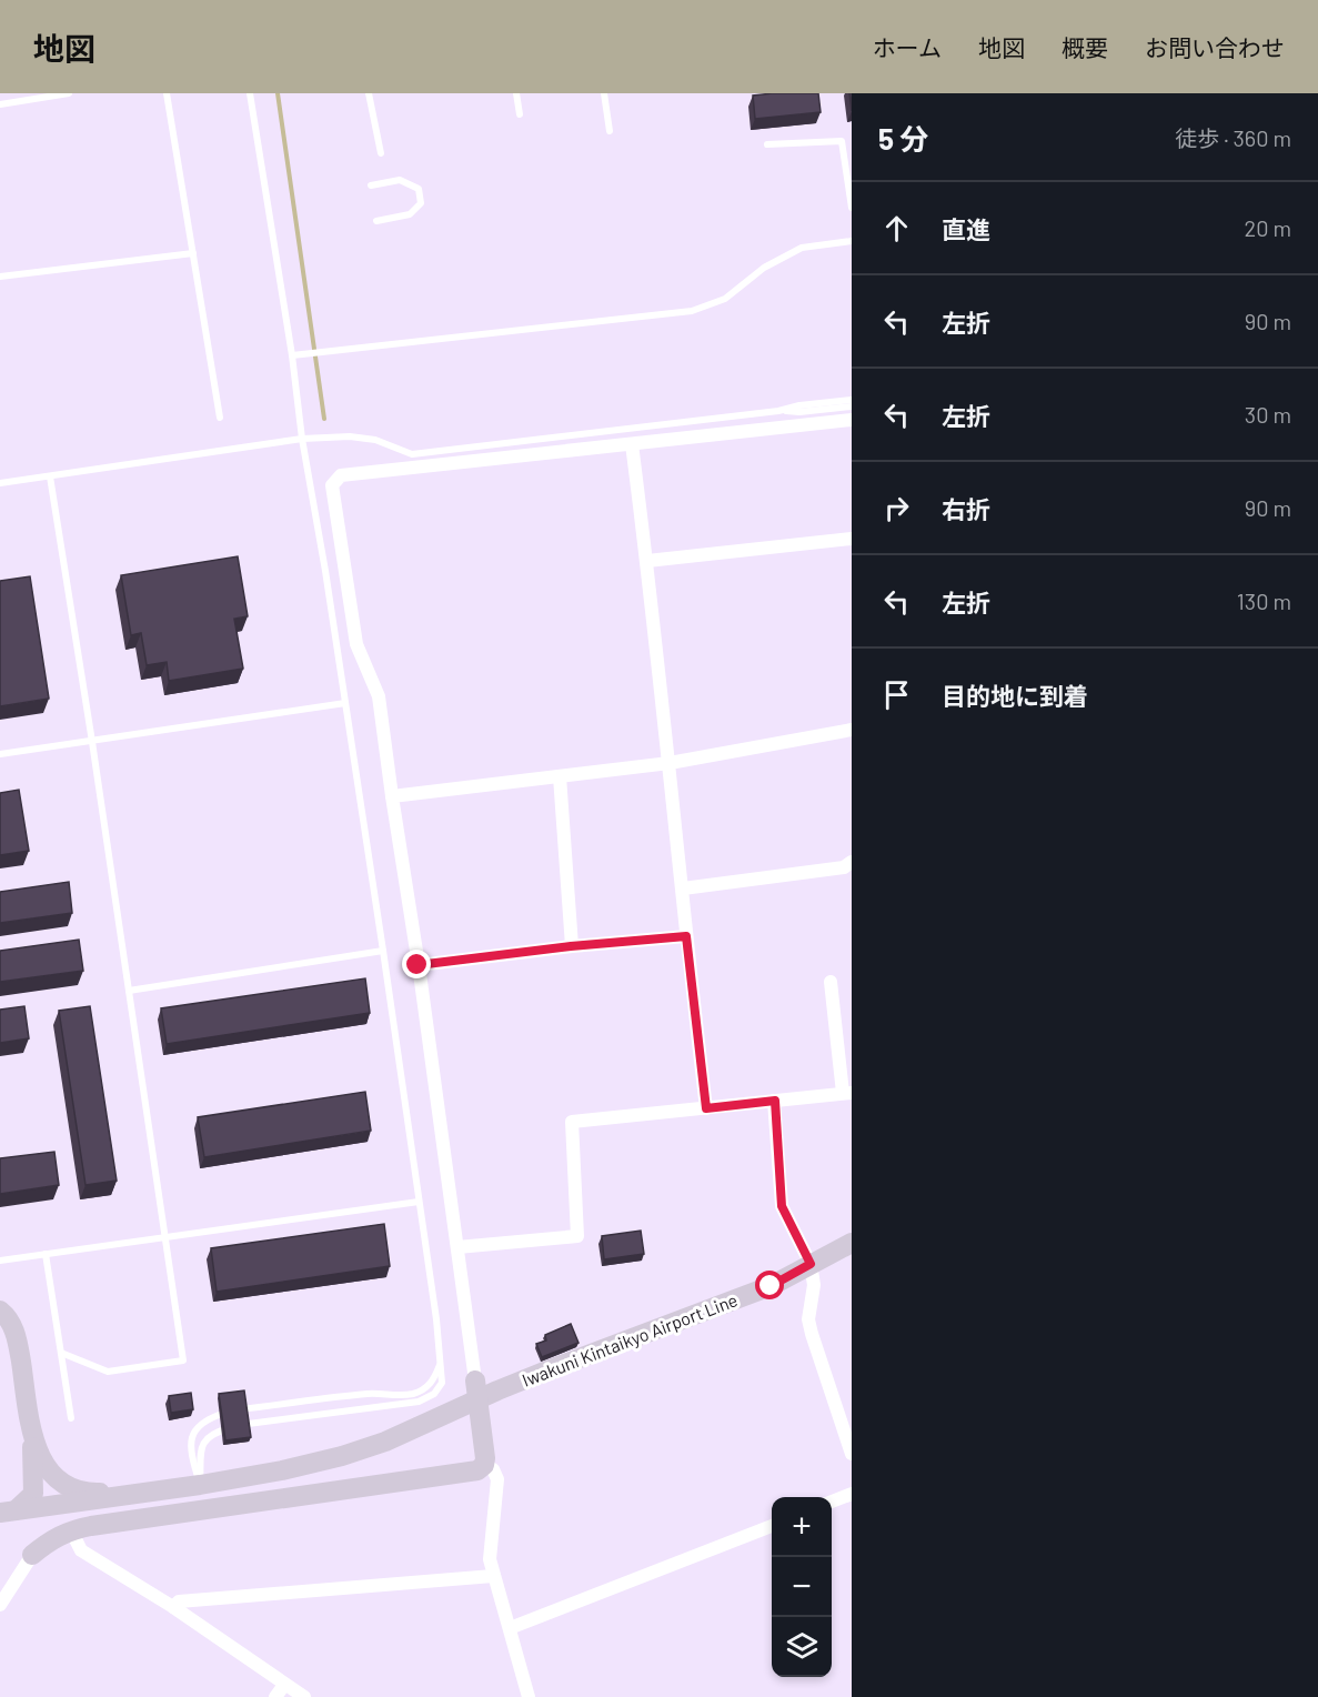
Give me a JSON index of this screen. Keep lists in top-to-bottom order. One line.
{"streets":{"street":["Iwakuni Kintaikyo Airport Line"]},"page":{"header":"地図","nav":["ホーム","地図","概要","お問い合わせ"],"heading":["5 分","徒歩 · 360 m"],"list":[["直進","20 m"],["左折","90 m"],["左折","30 m"],["右折","90 m"],["左折","130 m"],"目的地に到着"],"map_buttons":["+","−"]}}
